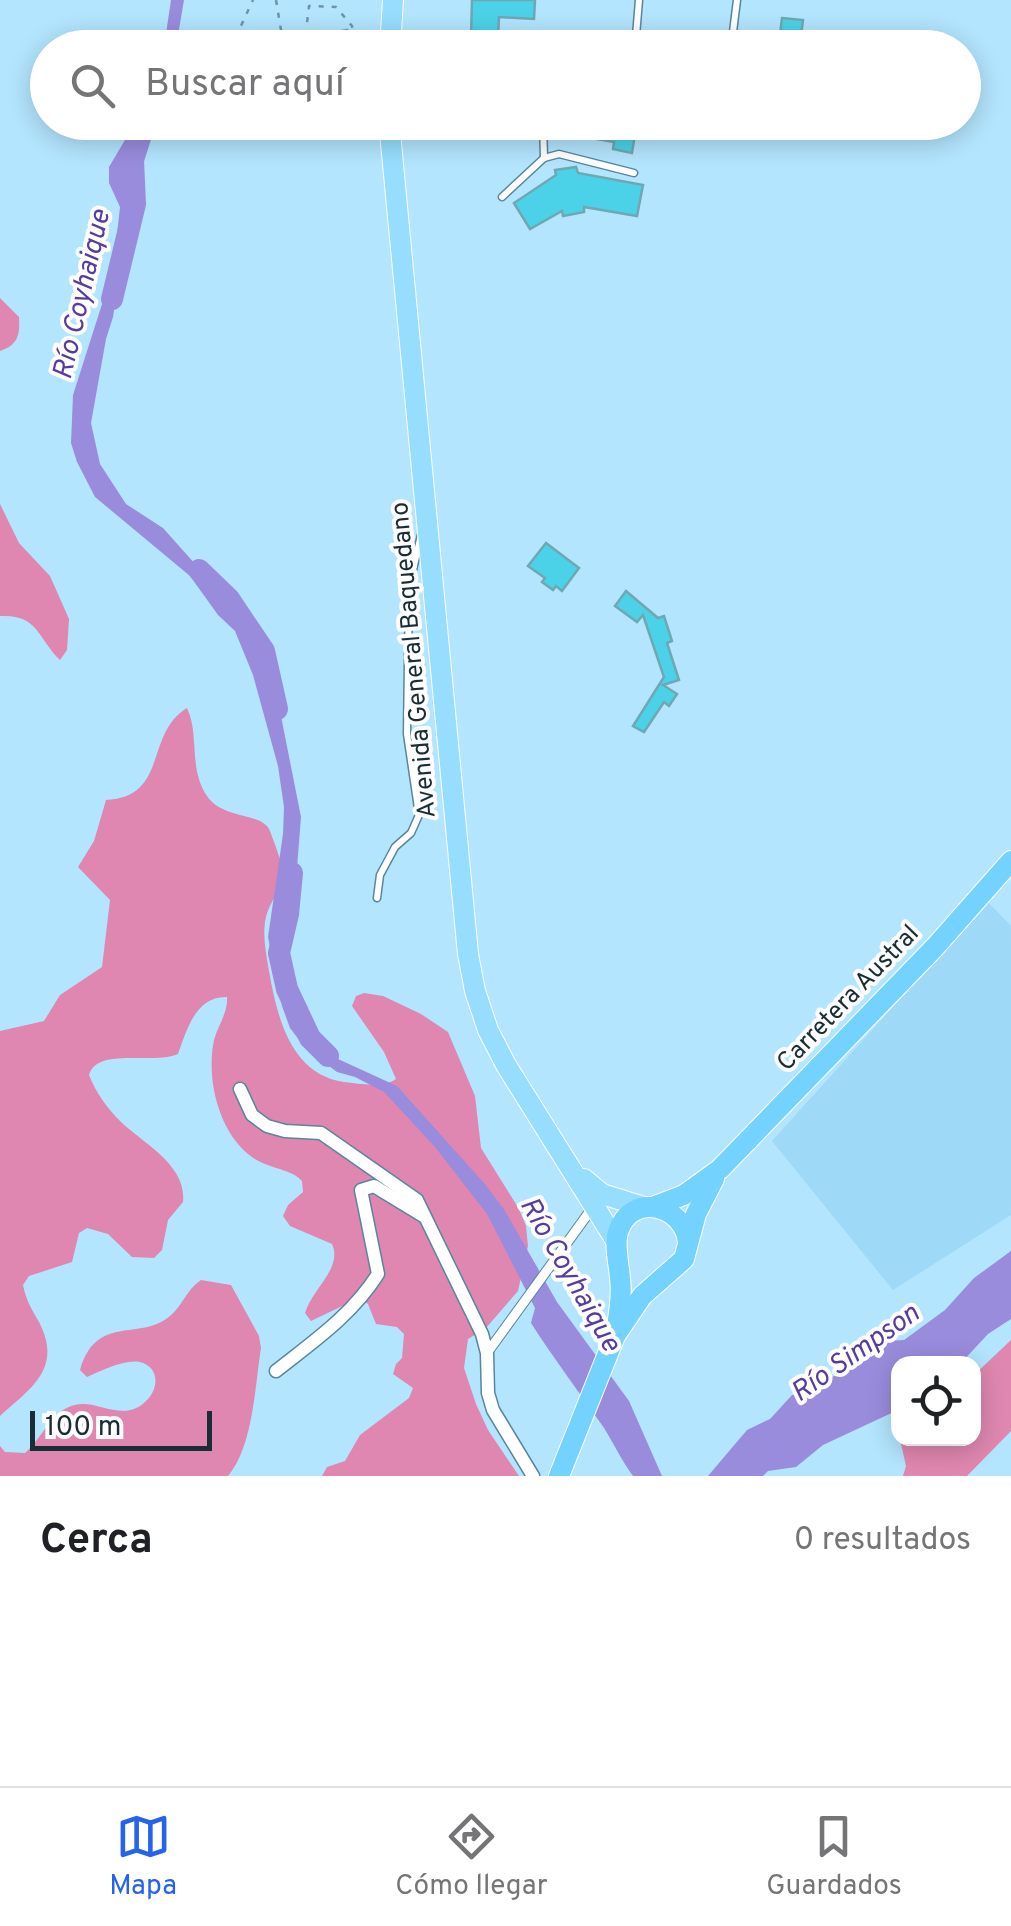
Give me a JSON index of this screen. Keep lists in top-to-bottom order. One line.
{"streets":{"highway":["Carretera Austral"],"main road":["Avenida General Baquedano"]},"crossings":[["Avenida General Baquedano","Carretera Austral"]],"water":["Río Coyhaique","Río Simpson"],"scale_bar":"100 m","page":{"search":"Buscar aquí","scale":"100 m","heading":["Cerca","0 resultados"],"nav":["Mapa","Cómo llegar","Guardados"]}}
